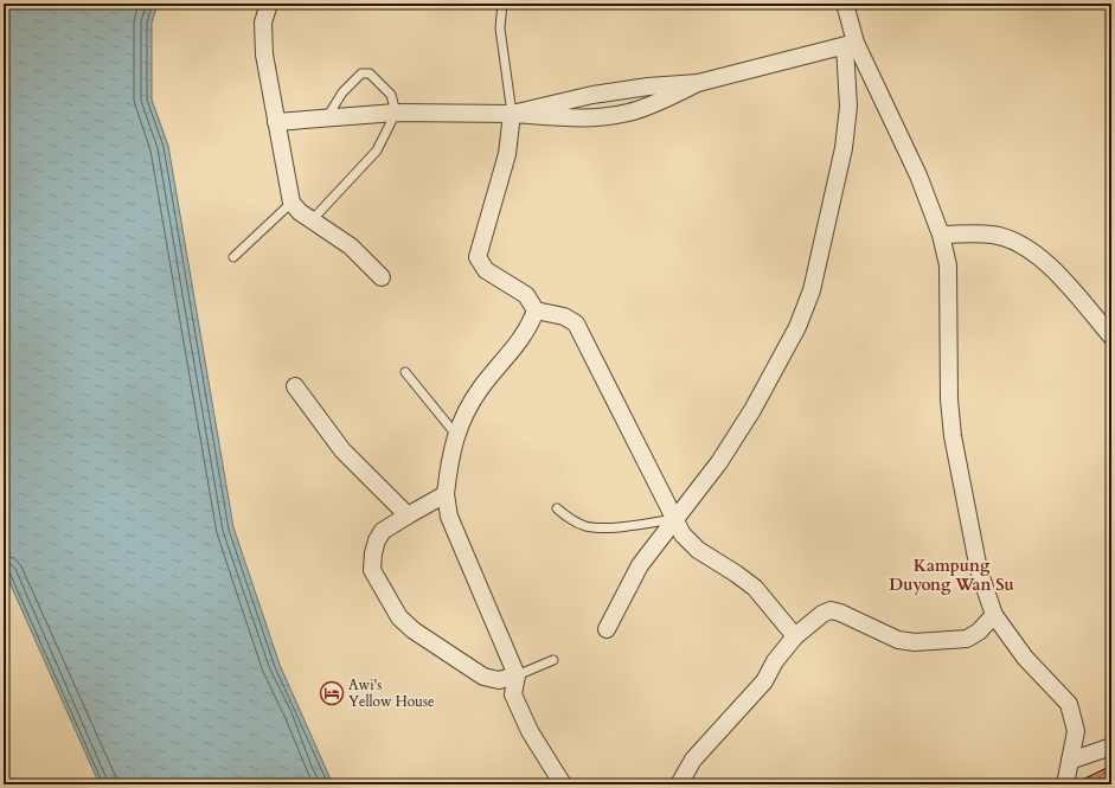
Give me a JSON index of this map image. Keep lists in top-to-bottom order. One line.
{"districts":["Kampung Duyong Wan Su"],"places":{"hotel":["Awi's Yellow House"]}}
